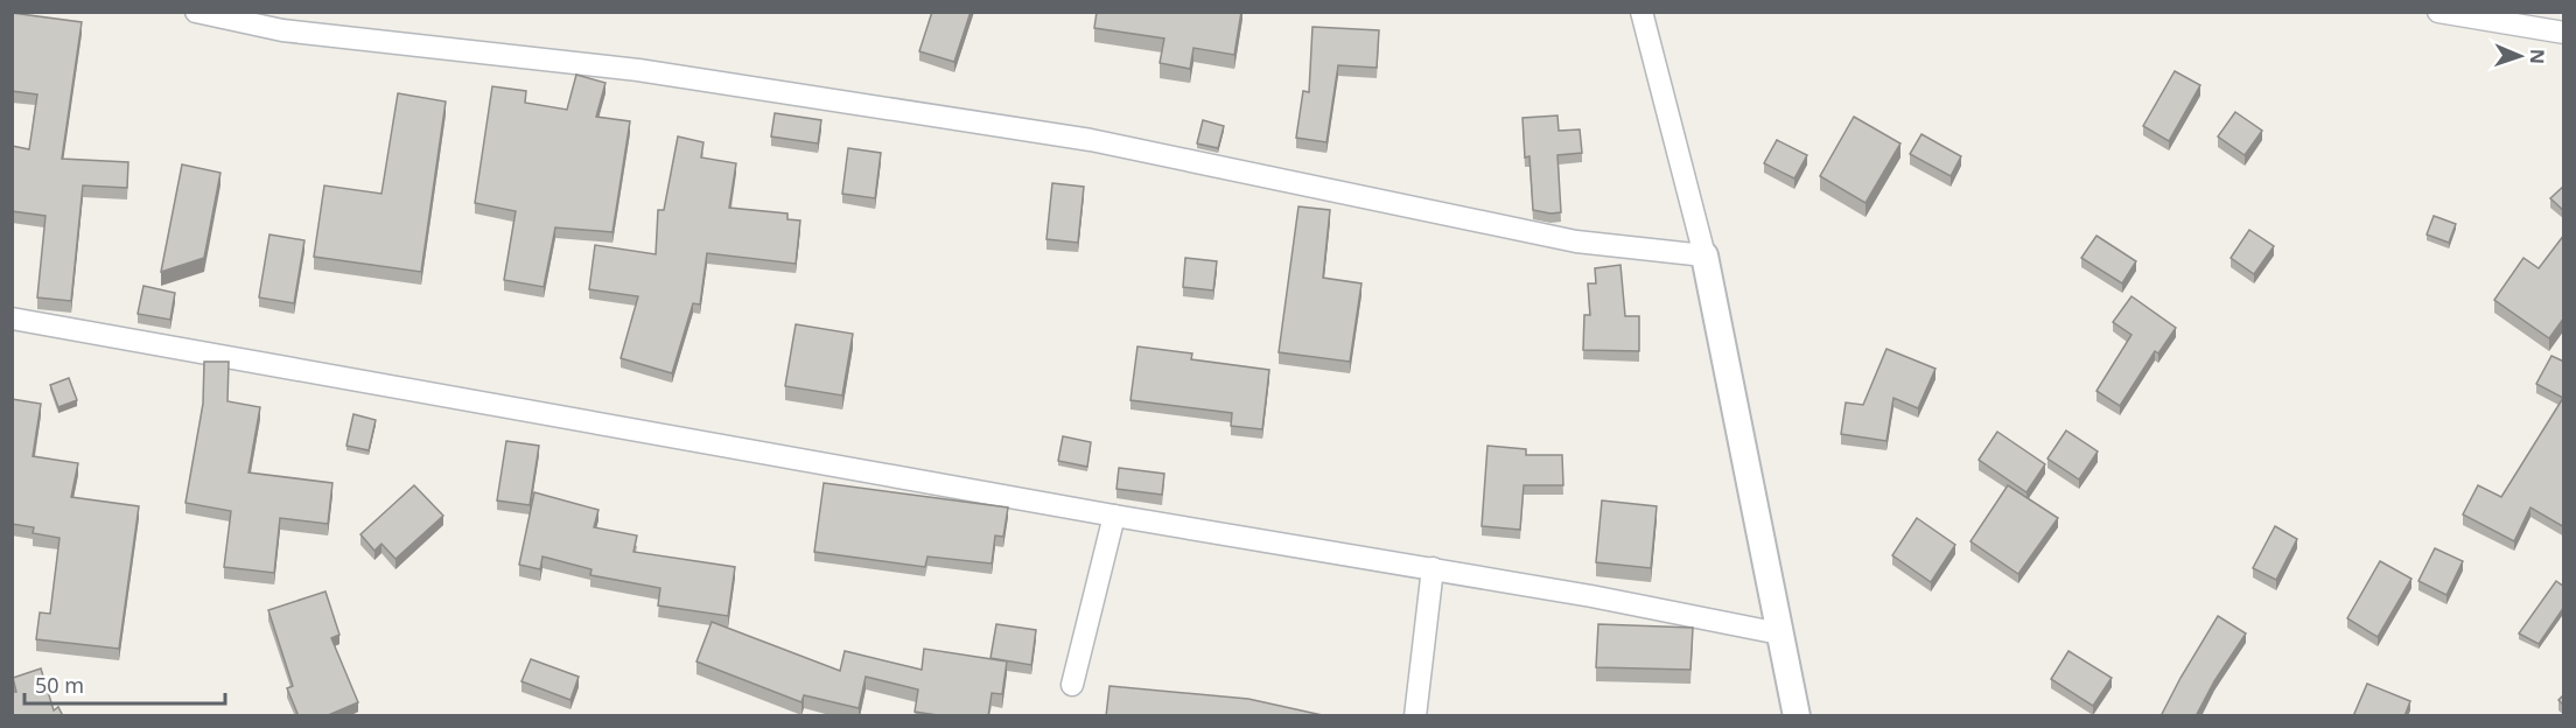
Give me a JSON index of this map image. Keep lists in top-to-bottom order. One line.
{"scale_bar":"50 m","north":"right"}
